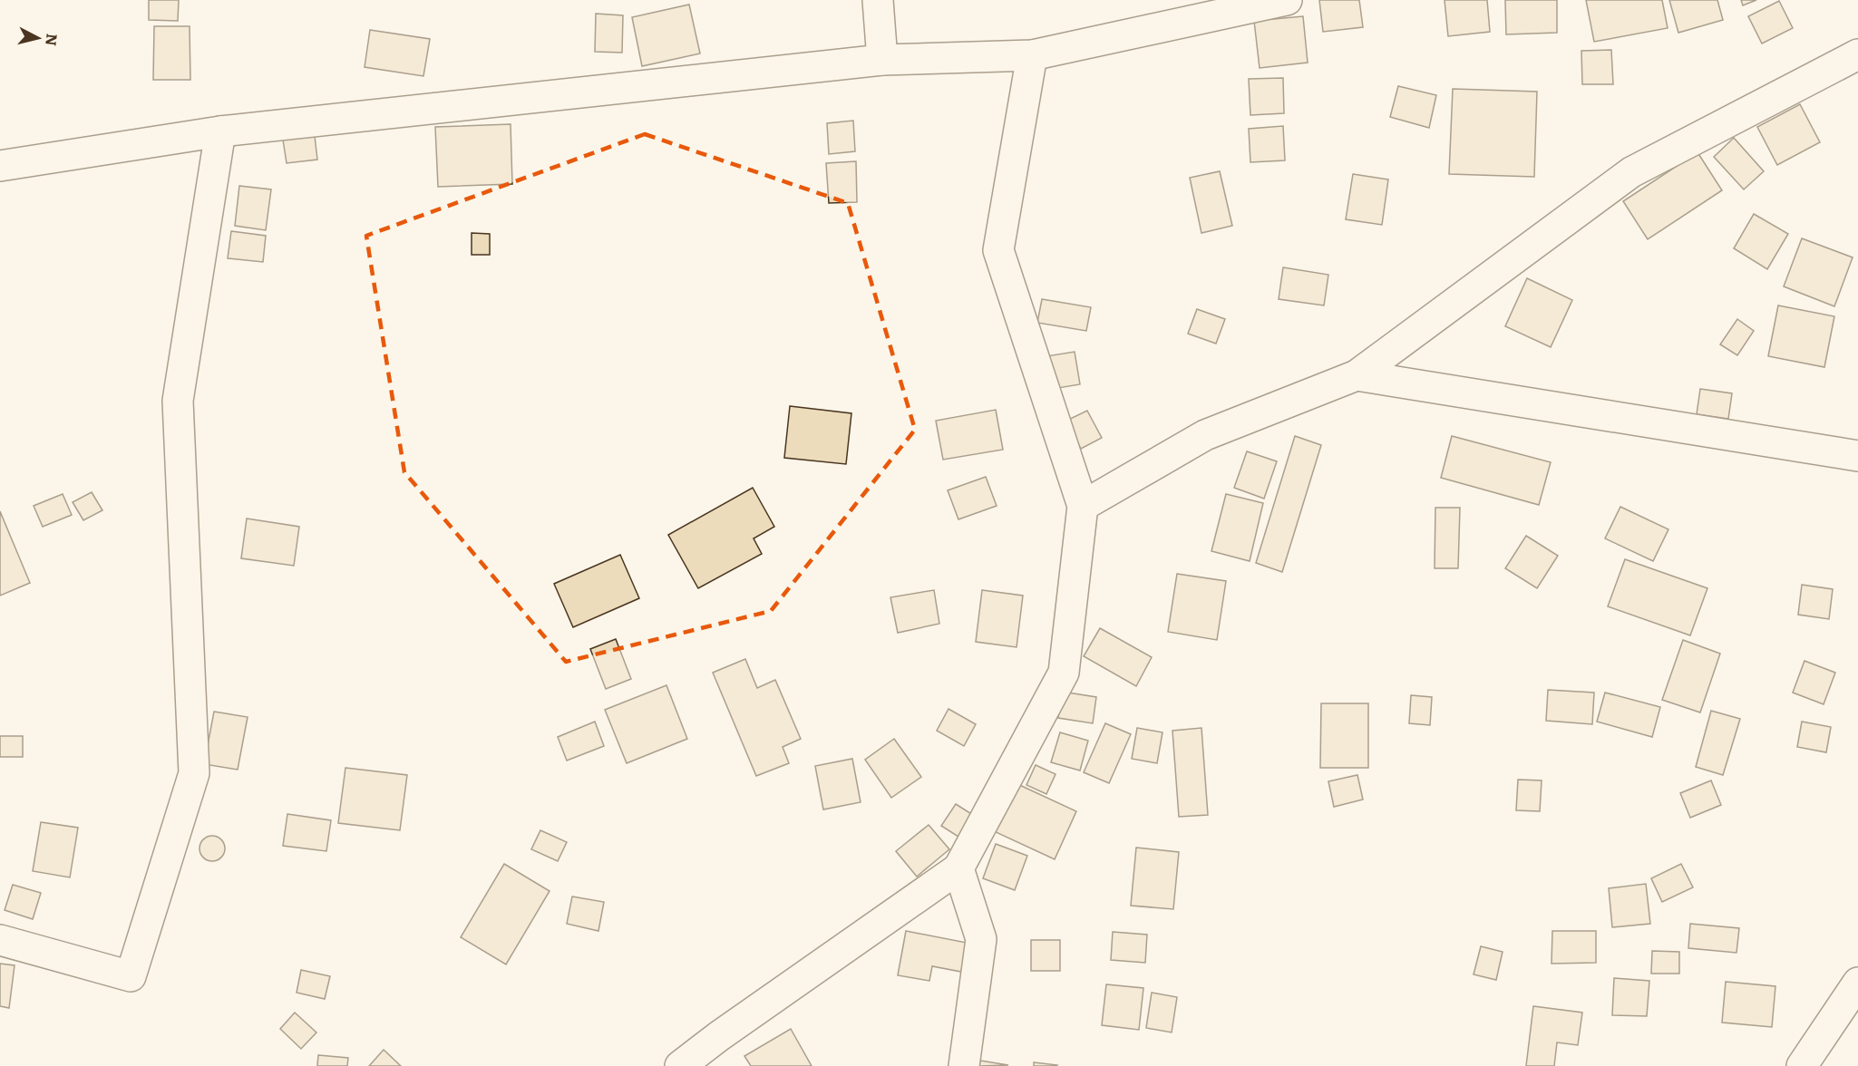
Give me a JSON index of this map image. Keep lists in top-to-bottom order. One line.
{"north":"right"}
